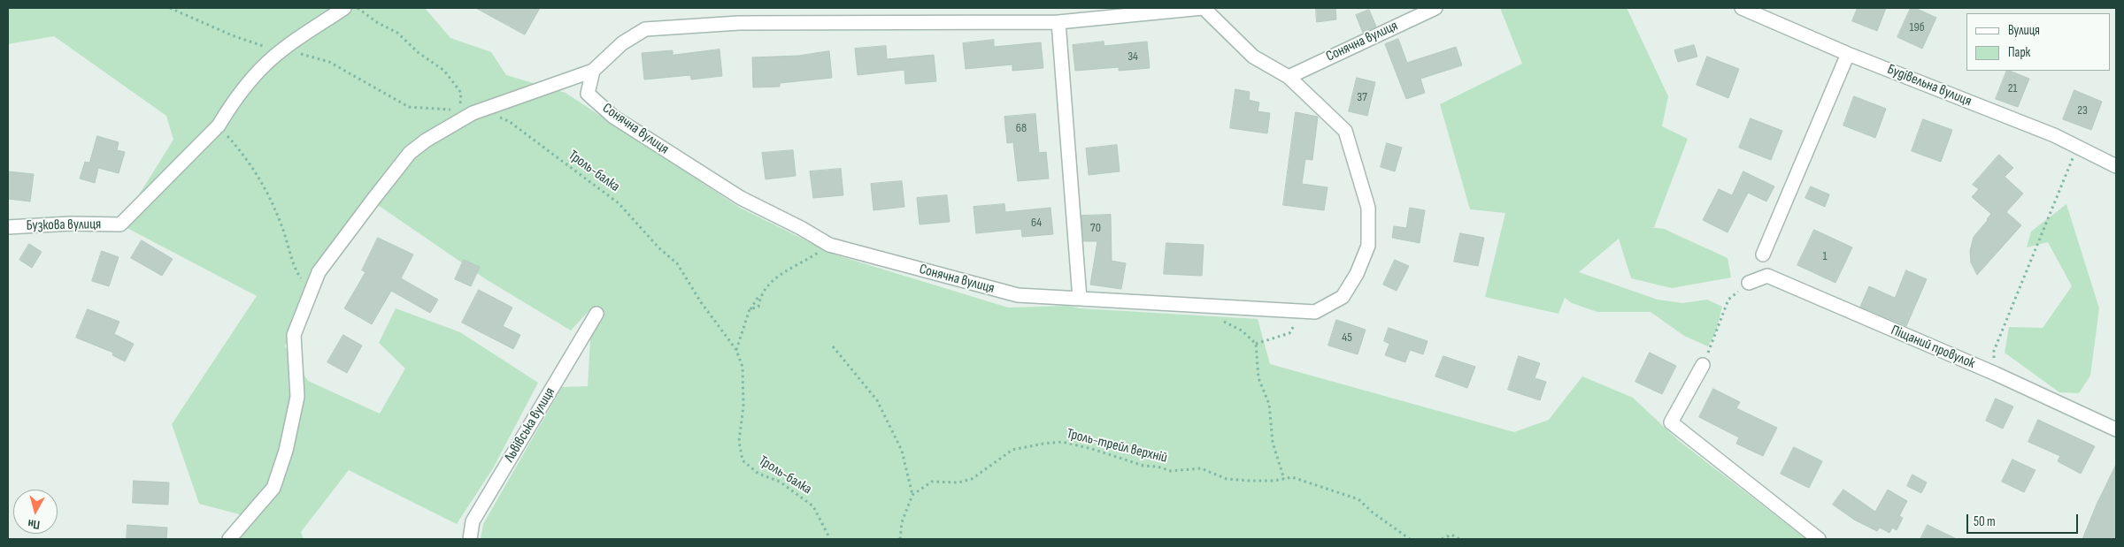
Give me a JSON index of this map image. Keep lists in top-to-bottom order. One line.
{"streets":{"street":["Сонячна вулиця","Будівельна вулиця","Бузкова вулиця","Піщаний провулок","Львівська вулиця"],"path":["Троль-балка","Троль-трейл верхній"]},"house_numbers":["19б","34","21","37","23","68","64","70","1","45"],"legend":["Вулиця","Парк"],"scale_bar":"50 m","north":"bottom"}
